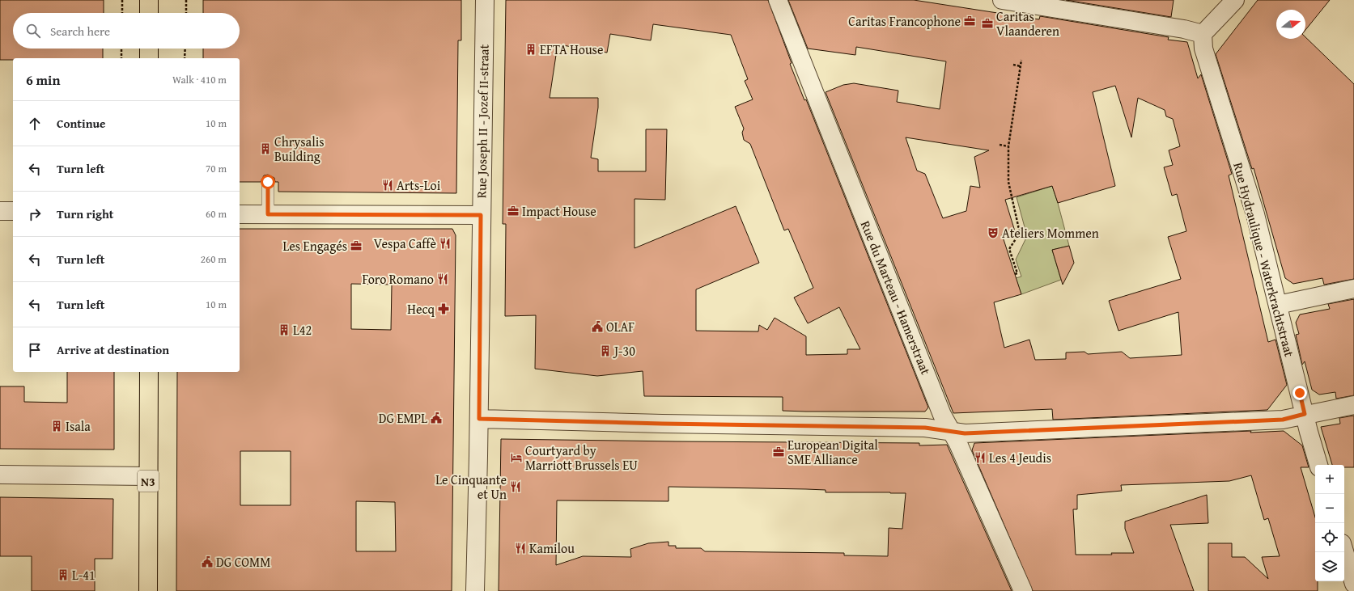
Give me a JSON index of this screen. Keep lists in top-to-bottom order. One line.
{"streets":{"main road":["N3"],"street":["Rue Joseph II - Jozef II-straat","Rue Hydraulique - Waterkrachtstraat","Rue du Marteau - Hamerstraat"]},"places":{"office":["Caritas Francophone","Caritas Vlaanderen","Impact House","Les Engagés","European Digital SME Alliance"],"building":["EFTA House","Chrysalis Building","L42","J-30","Isala","L-41"],"restaurant":["Arts-Loi","Vespa Caffè","Foro Romano","Les 4 Jeudis","Le Cinquante et Un","Kamilou"],"theatre":["Ateliers Mommen"],"pharmacy":["Hecq"],"public building":["OLAF","DG EMPL","DG COMM"],"hotel":["Courtyard by Marriott Brussels EU"]},"north":"right","page":{"search":"Search here","heading":["6 min","Walk · 410 m"],"list":[["Continue","10 m"],["Turn left","70 m"],["Turn right","60 m"],["Turn left","260 m"],["Turn left","10 m"],"Arrive at destination"],"map_buttons":["+","−"]}}
